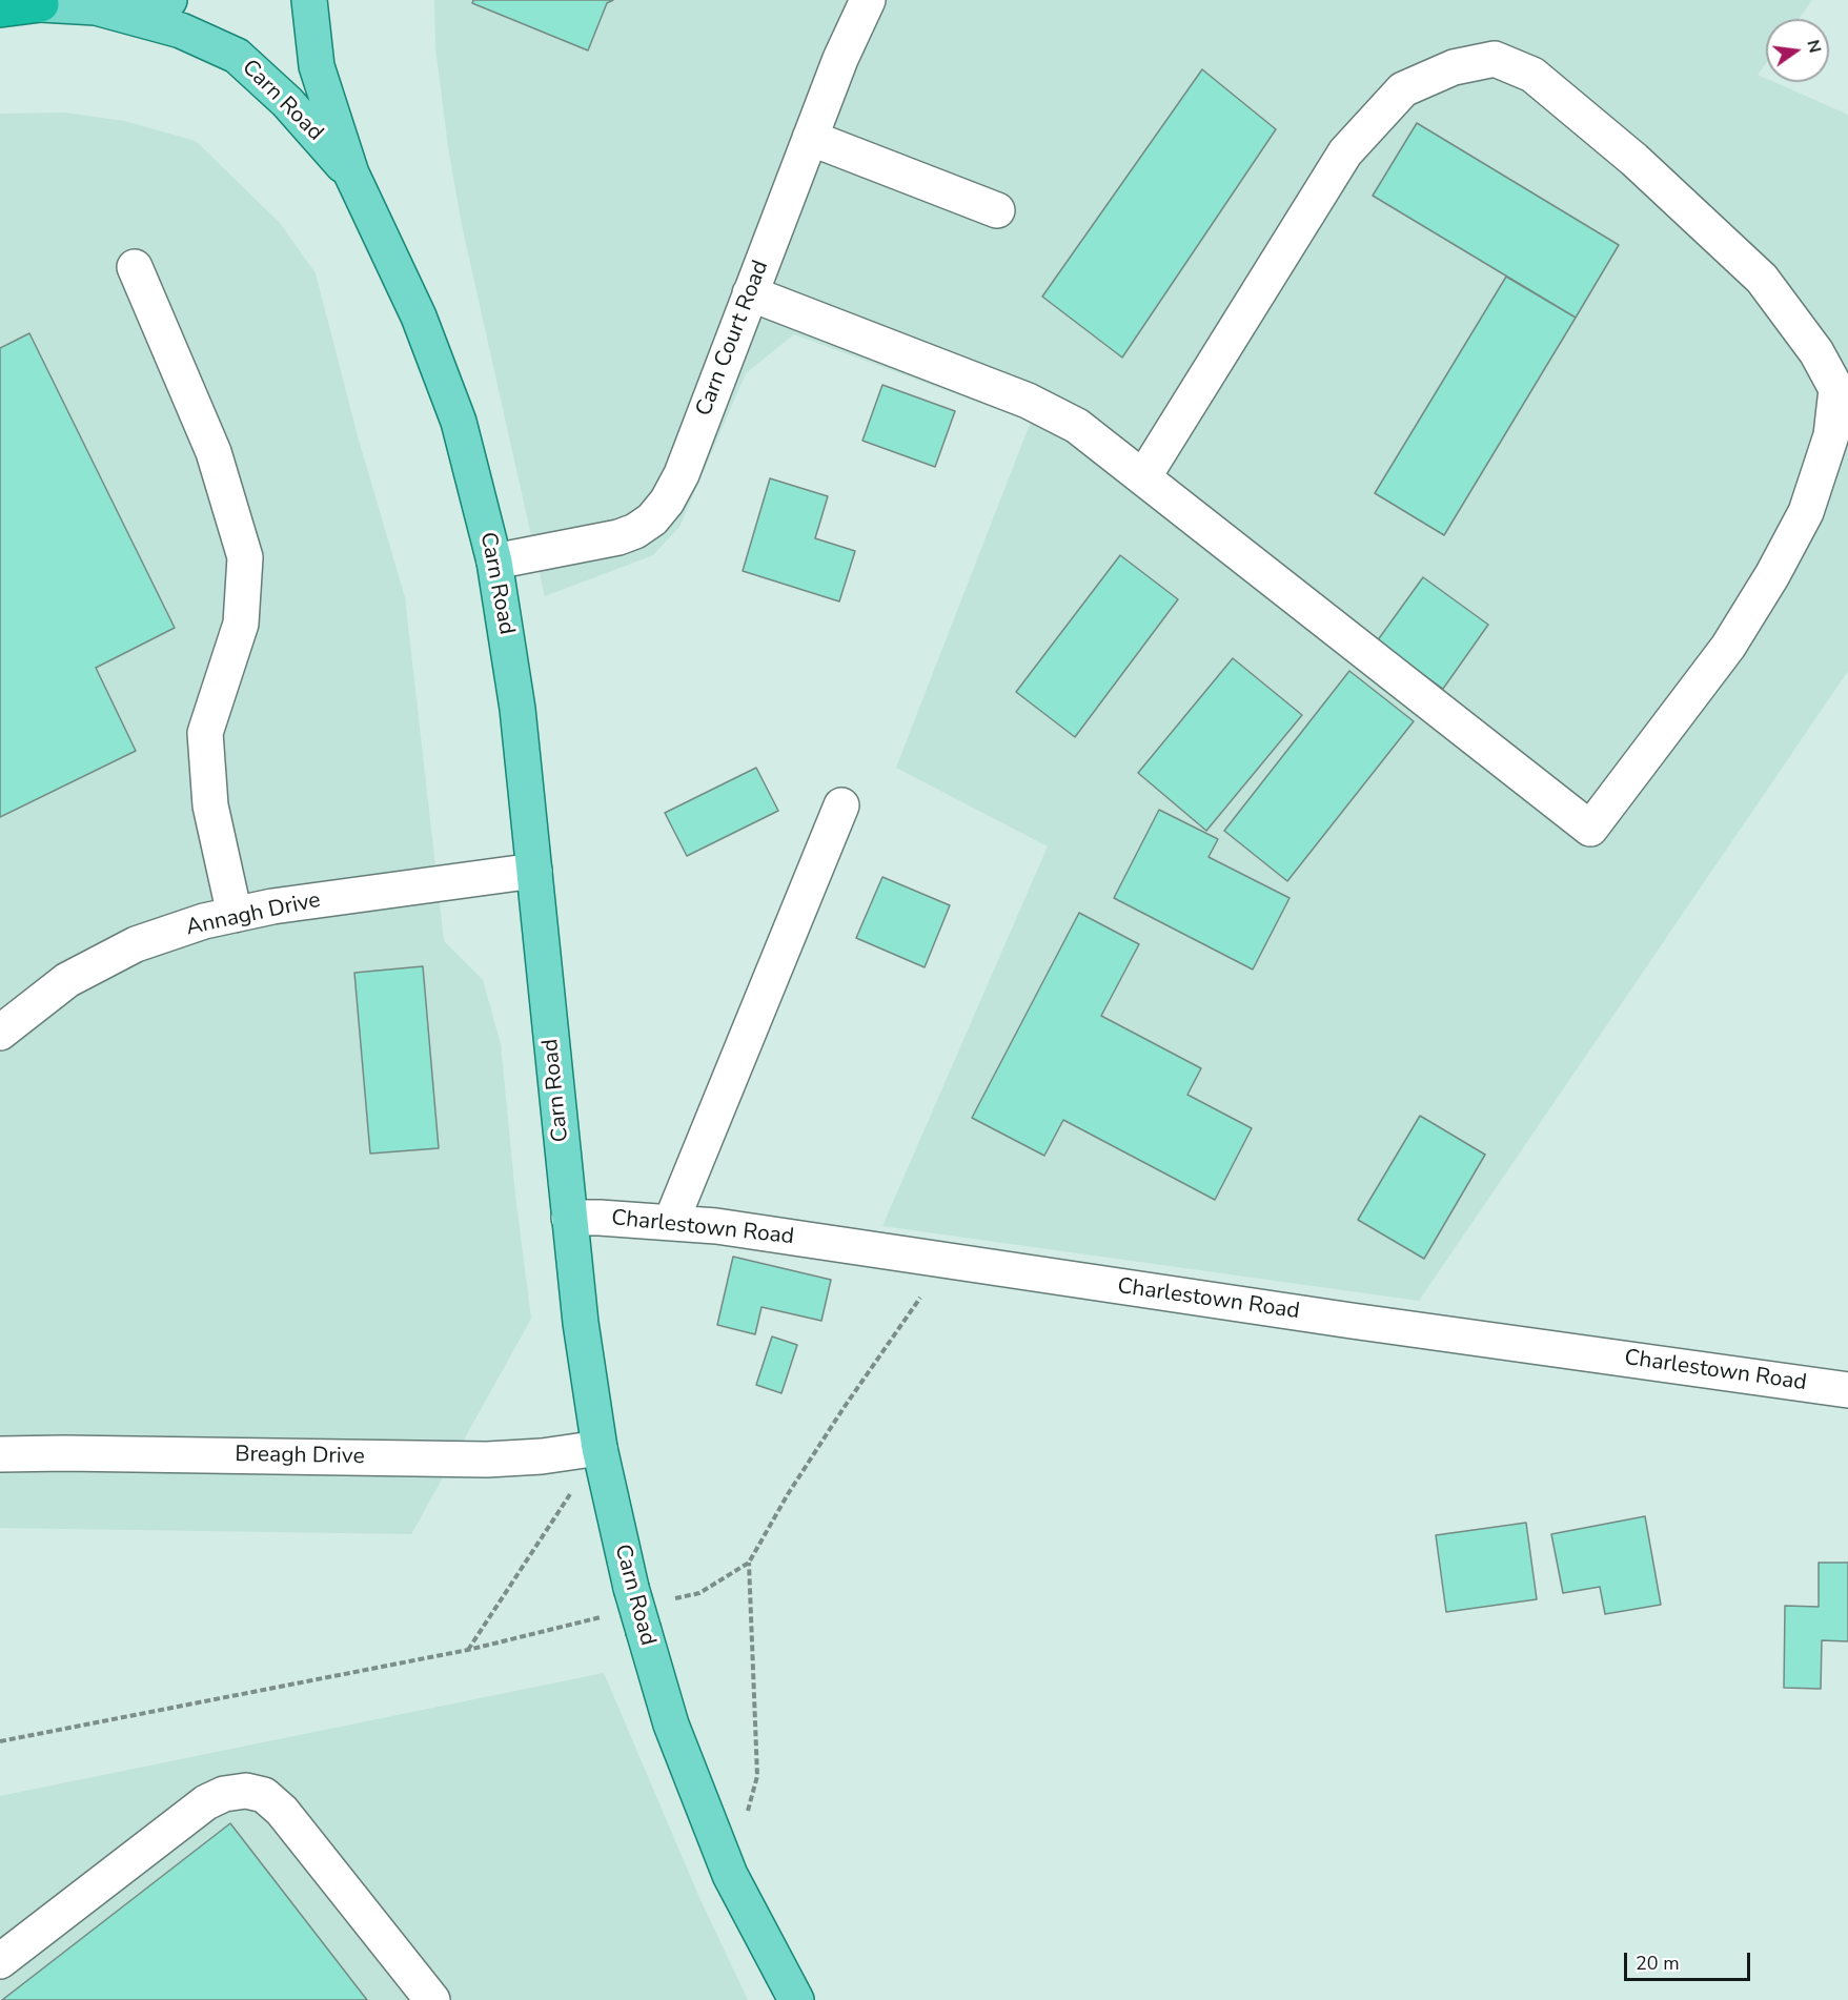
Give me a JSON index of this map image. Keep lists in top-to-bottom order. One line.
{"streets":{"main road":["Carn Road"],"street":["Carn Court Road","Annagh Drive","Charlestown Road","Breagh Drive"]},"crossings":[["Carn Road","Carn Court Road"],["Carn Road","Annagh Drive"],["Carn Road","Charlestown Road"],["Carn Road","Breagh Drive"]],"scale_bar":"20 m","north":"right"}
